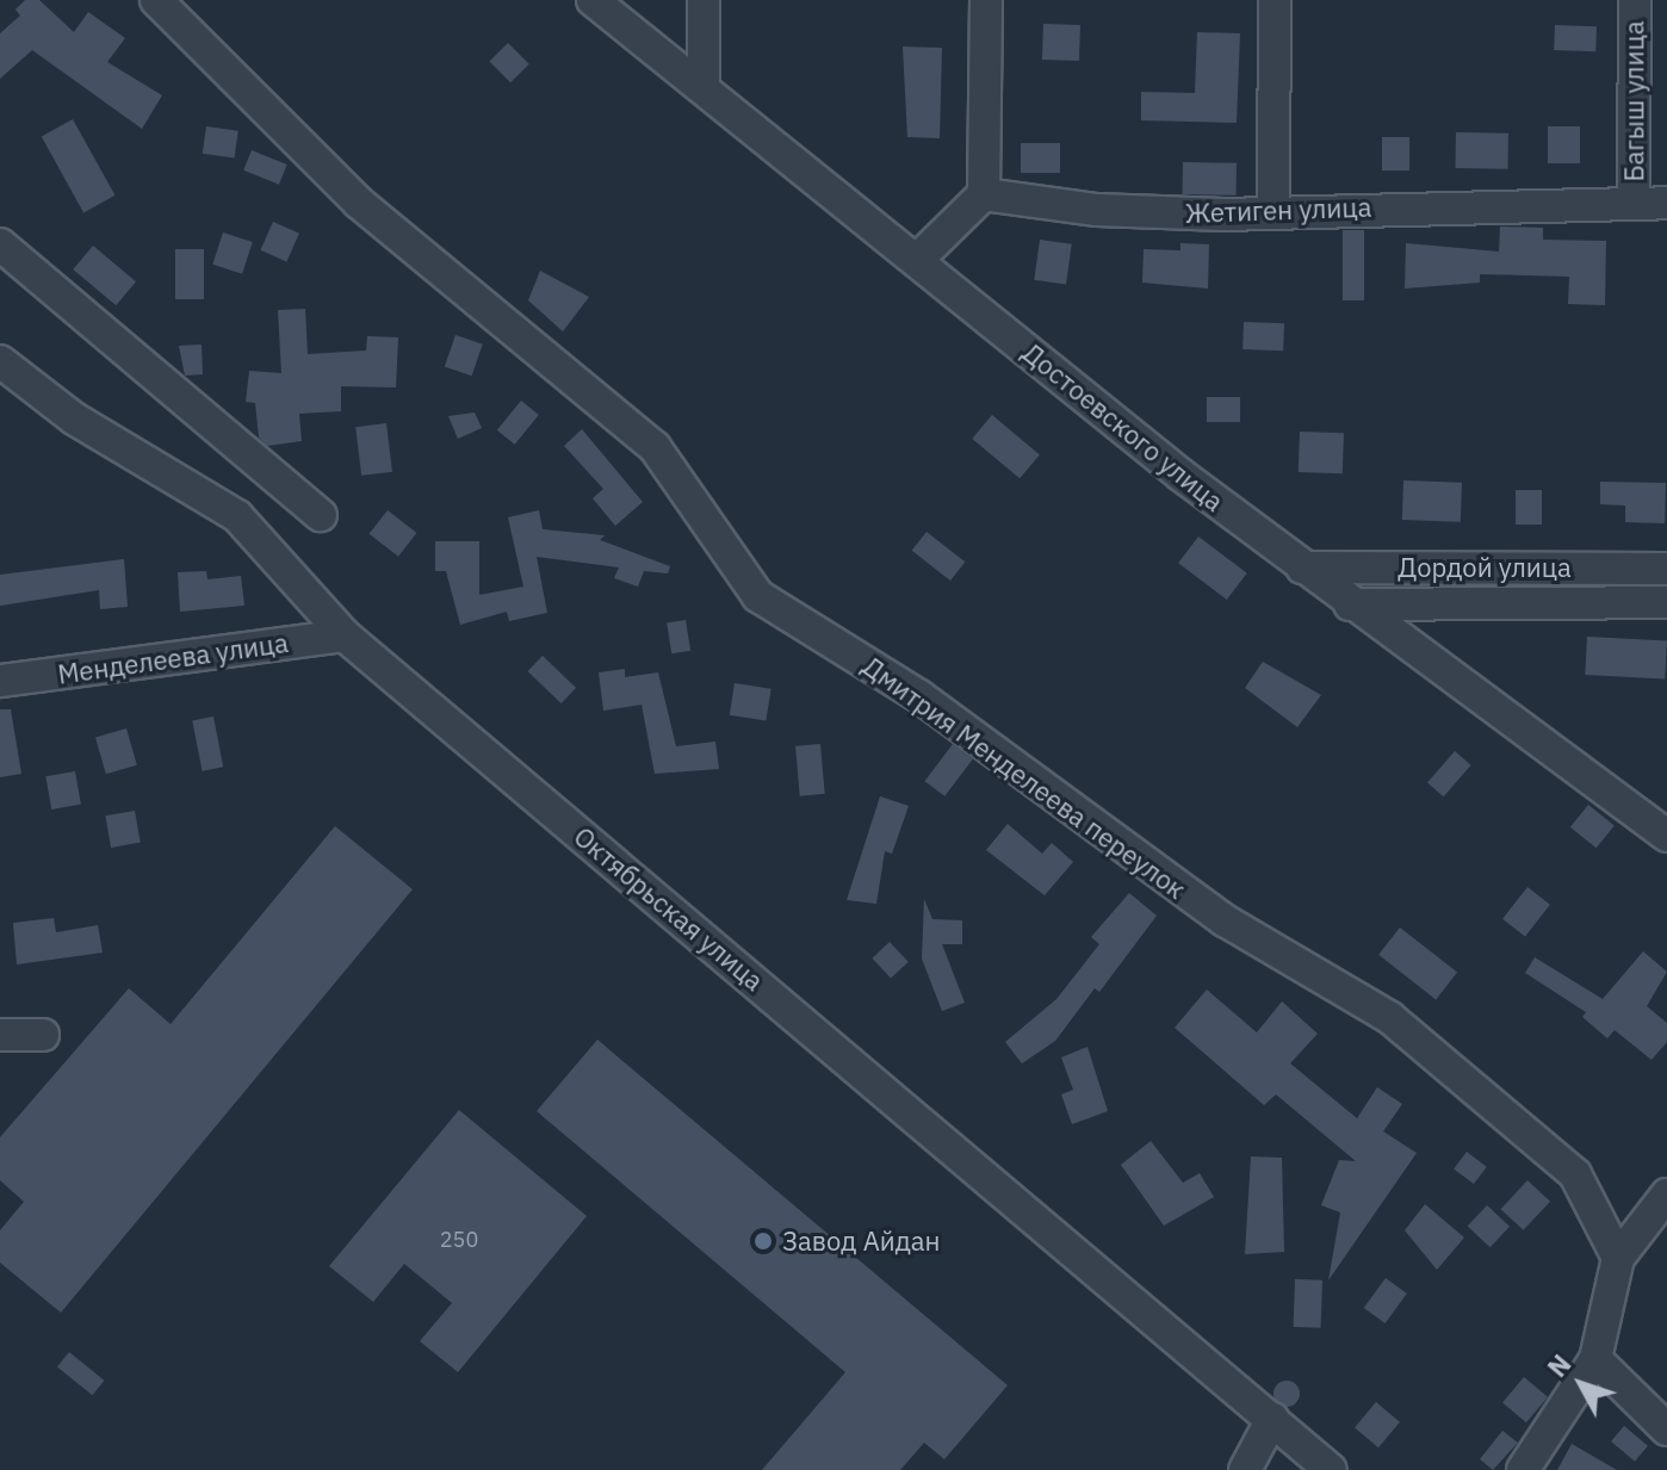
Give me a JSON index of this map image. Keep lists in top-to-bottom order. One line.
{"streets":{"street":["Багыш улица","Жетиген улица","Достоевского улица","Дордой улица","Менделеева улица","Дмитрия Менделеева переулок","Октябрьская улица"]},"crossings":[["Багыш улица","Жетиген улица"],["Достоевского улица","Дордой улица"],["Менделеева улица","Октябрьская улица"]],"places":["Завод Айдан"],"house_numbers":["250"],"north":"top left"}
